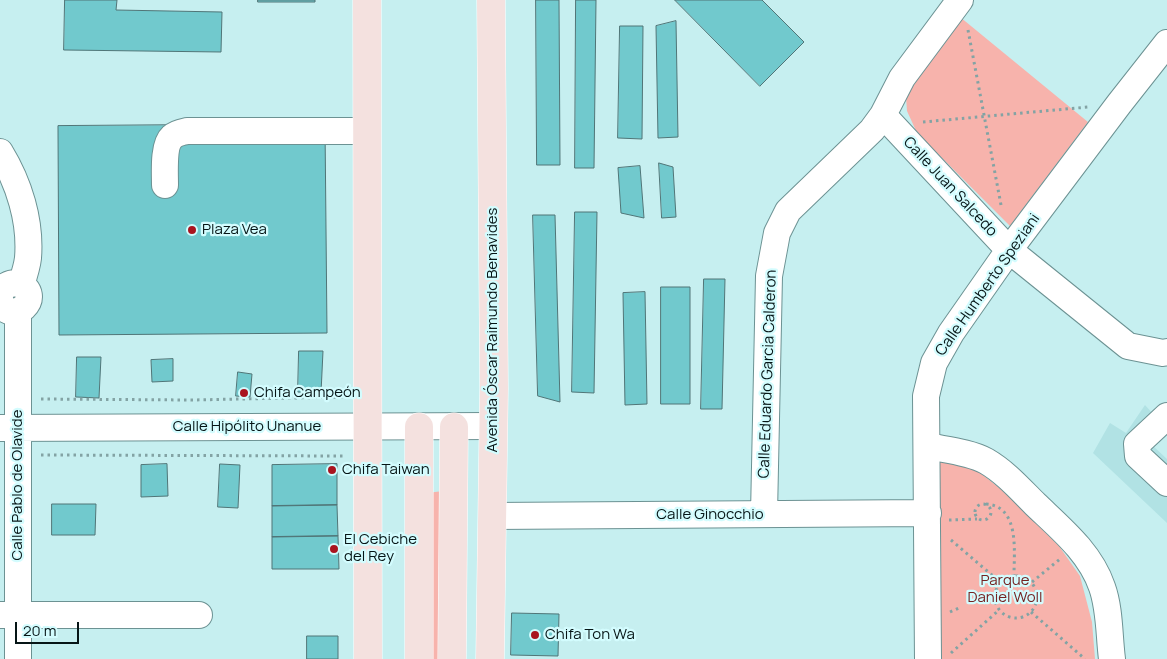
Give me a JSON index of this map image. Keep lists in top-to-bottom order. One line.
{"streets":{"main road":["Avenida Óscar Raimundo Benavides"],"street":["Calle Juan Salcedo","Calle Humberto Speziani","Calle Eduardo Garcia Calderon","Calle Hipólito Unanue","Calle Pablo de Olavide","Calle Ginocchio"]},"crossings":[["Calle Juan Salcedo","Calle Humberto Speziani"],["Calle Juan Salcedo","Calle Eduardo Garcia Calderon"],["Calle Humberto Speziani","Calle Ginocchio"],["Avenida Óscar Raimundo Benavides","Calle Hipólito Unanue"],["Avenida Óscar Raimundo Benavides","Calle Ginocchio"],["Calle Eduardo Garcia Calderon","Calle Ginocchio"],["Calle Hipólito Unanue","Calle Pablo de Olavide"]],"parks":["Parque Daniel Woll"],"places":["Plaza Vea","Chifa Campeón","Chifa Taiwan","El Cebiche del Rey","Chifa Ton Wa"],"scale_bar":"20 m"}
